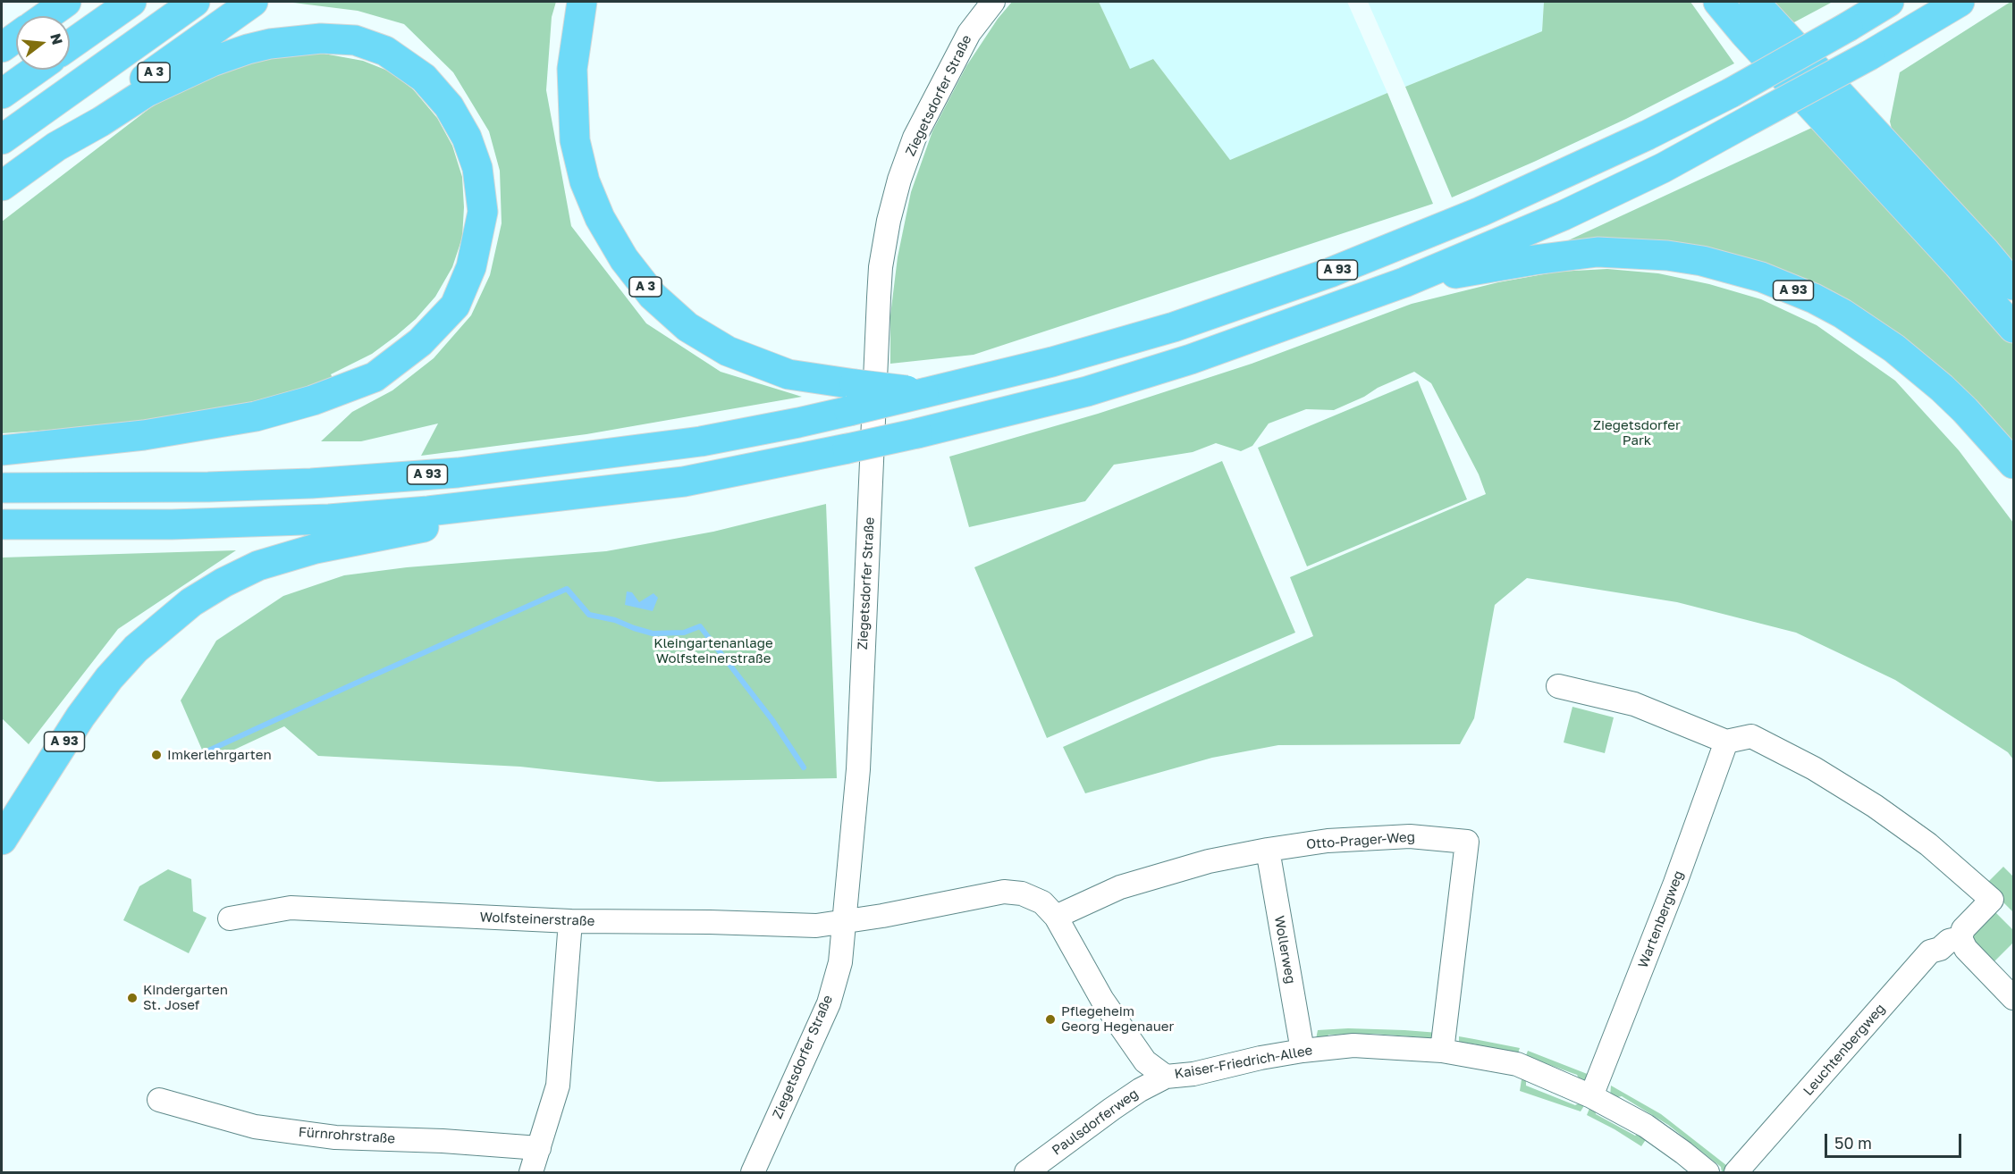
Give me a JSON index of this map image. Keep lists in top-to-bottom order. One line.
{"streets":{"highway":["A 3","A 93"],"street":["Ziegetsdorfer Straße","Otto-Prager-Weg","Wolfsteinerstraße","Wartenbergweg","Wollerweg","Leuchtenbergweg","Kaiser-Friedrich-Allee","Paulsdorferweg","Fürnrohrstraße"]},"crossings":[["A 3","A 93"],["Ziegetsdorfer Straße","Wolfsteinerstraße"],["Ziegetsdorfer Straße","Kaiser-Friedrich-Allee"],["Otto-Prager-Weg","Wollerweg"],["Otto-Prager-Weg","Kaiser-Friedrich-Allee"],["Wolfsteinerstraße","Kaiser-Friedrich-Allee"],["Wartenbergweg","Kaiser-Friedrich-Allee"],["Wollerweg","Kaiser-Friedrich-Allee"],["Kaiser-Friedrich-Allee","Paulsdorferweg"]],"parks":["Ziegetsdorfer Park","Kleingartenanlage Wolfsteinerstraße"],"places":["Imkerlehrgarten","Kindergarten St. Josef","Pflegeheim Georg Hegenauer"],"scale_bar":"50 m","north":"right"}
